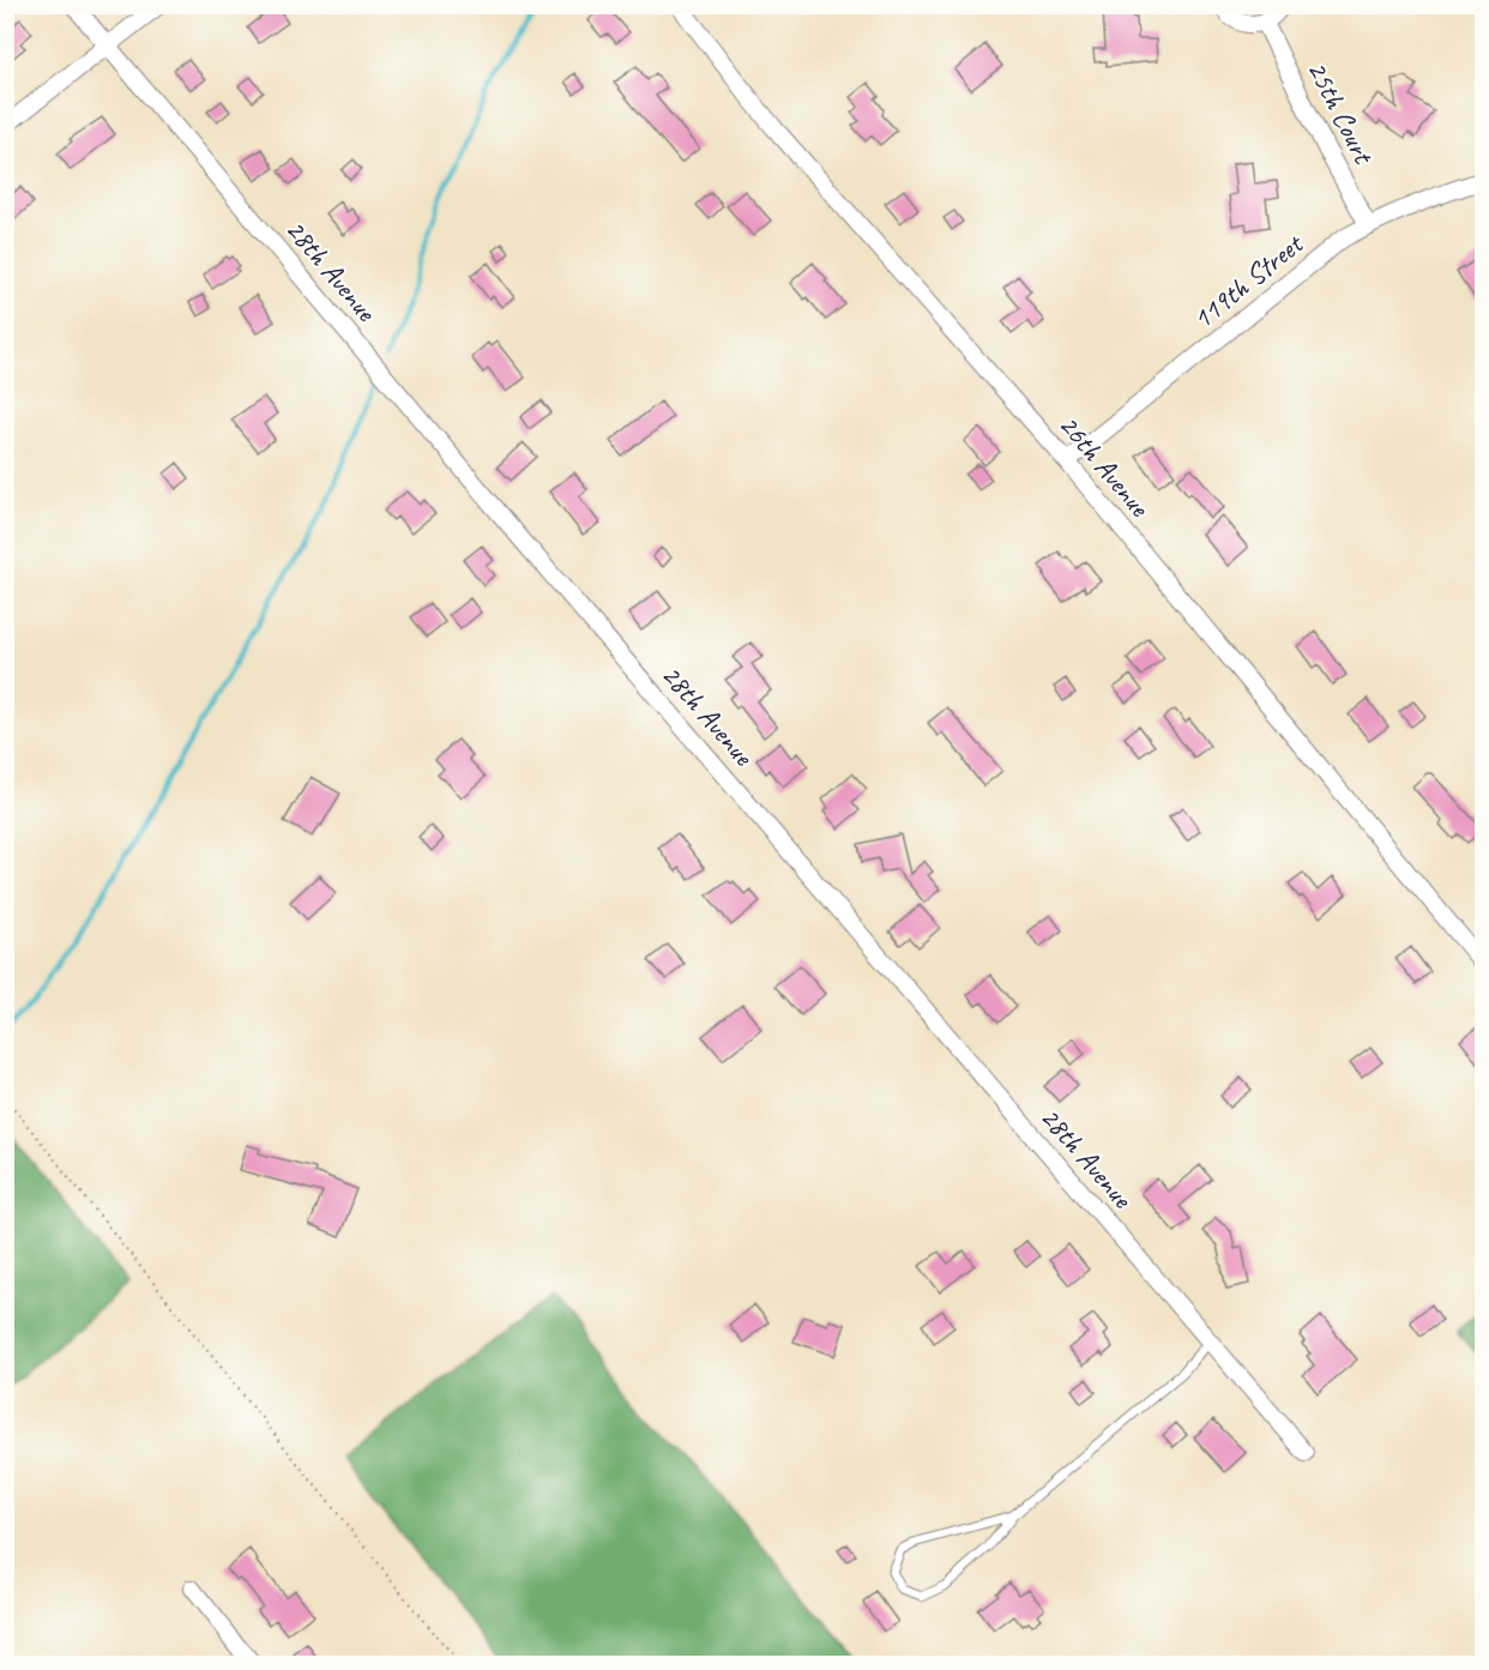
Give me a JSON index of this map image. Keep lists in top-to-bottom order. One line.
{"streets":{"street":["25th Court","28th Avenue","119th Street","26th Avenue"]},"crossings":[["25th Court","119th Street"],["119th Street","26th Avenue"]]}
